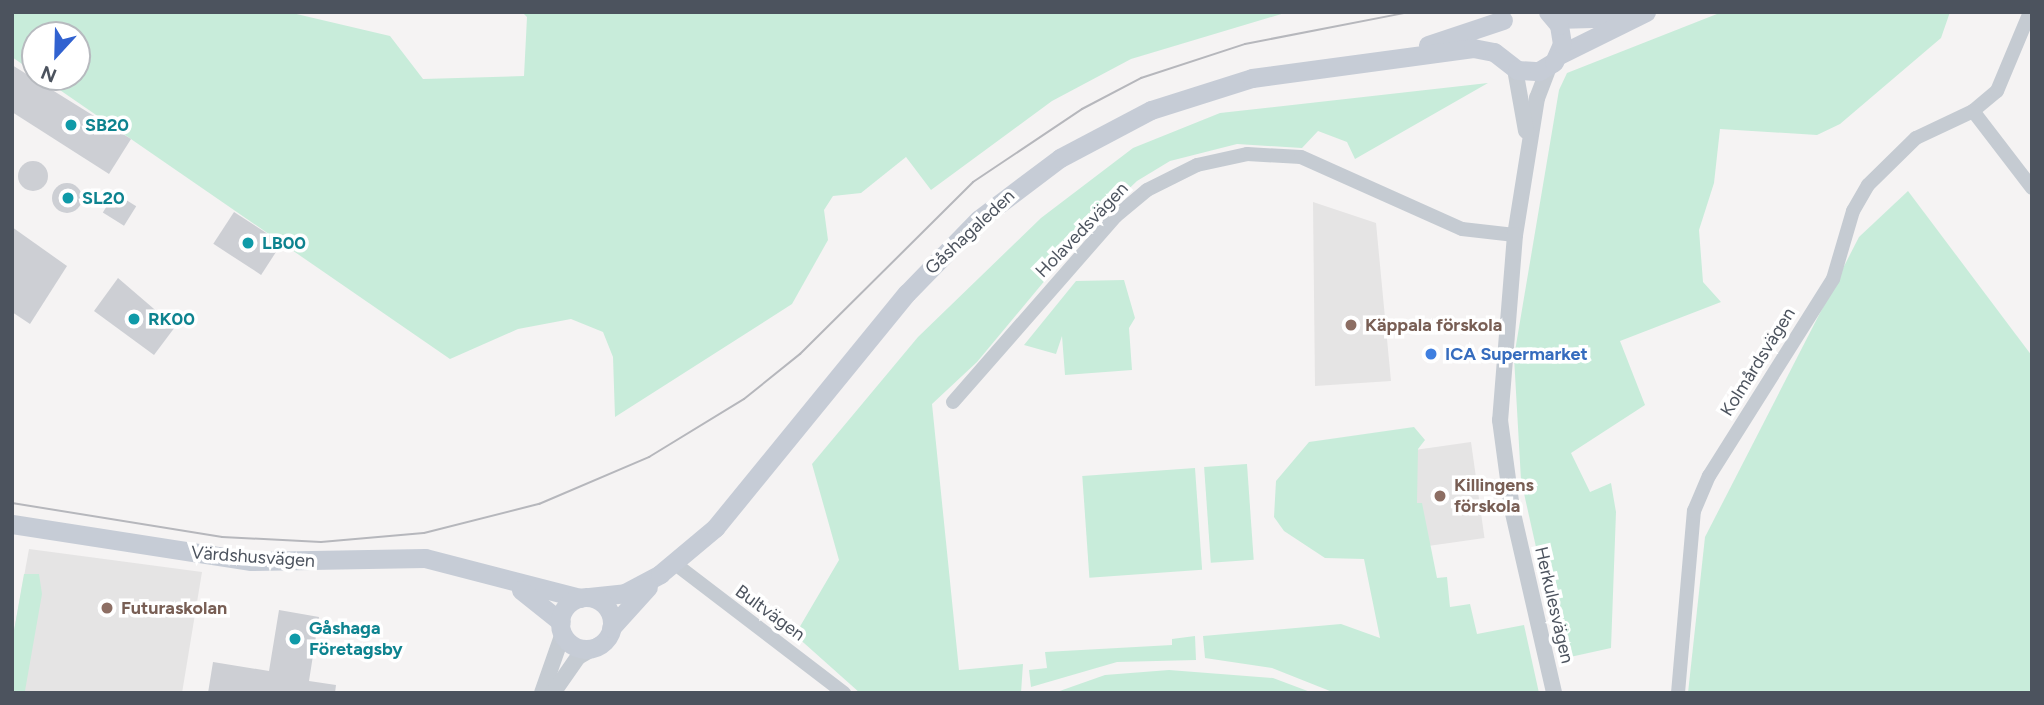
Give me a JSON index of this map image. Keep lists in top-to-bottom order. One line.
{"streets":{"main road":["Gåshagaleden","Värdshusvägen"],"street":["Holavedsvägen","Kolmårdsvägen","Herkulesvägen","Bultvägen"]},"crossings":[["Holavedsvägen","Herkulesvägen"],["Gåshagaleden","Värdshusvägen"],["Gåshagaleden","Herkulesvägen"],["Gåshagaleden","Bultvägen"]],"places":["SB20","SL20","LB00","RK00","Käppala förskola","ICA Supermarket","Killingens förskola","Futuraskolan","Gåshaga Företagsby"],"north":"bottom"}
